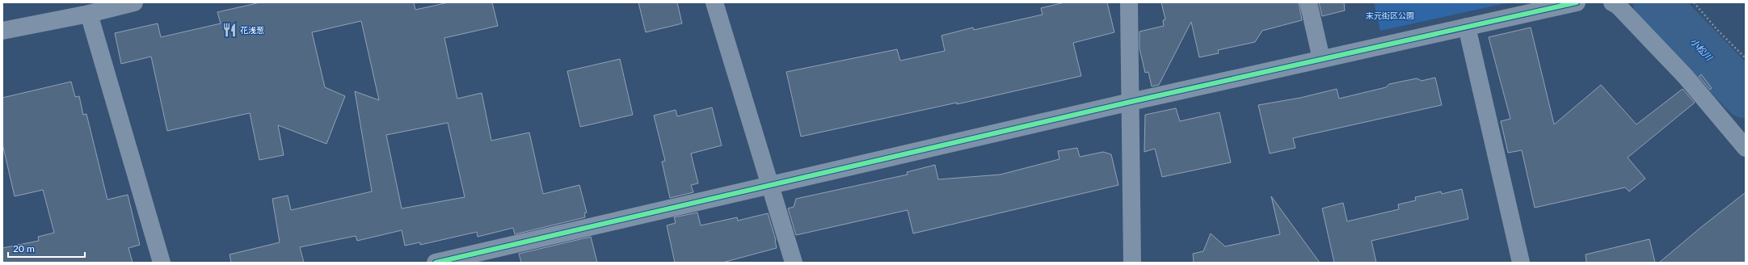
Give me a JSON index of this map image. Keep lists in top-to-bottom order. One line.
{"water":["小松川"],"parks":["末元街区公園"],"places":{"restaurant":["花浅葱"]},"scale_bar":"20 m"}
